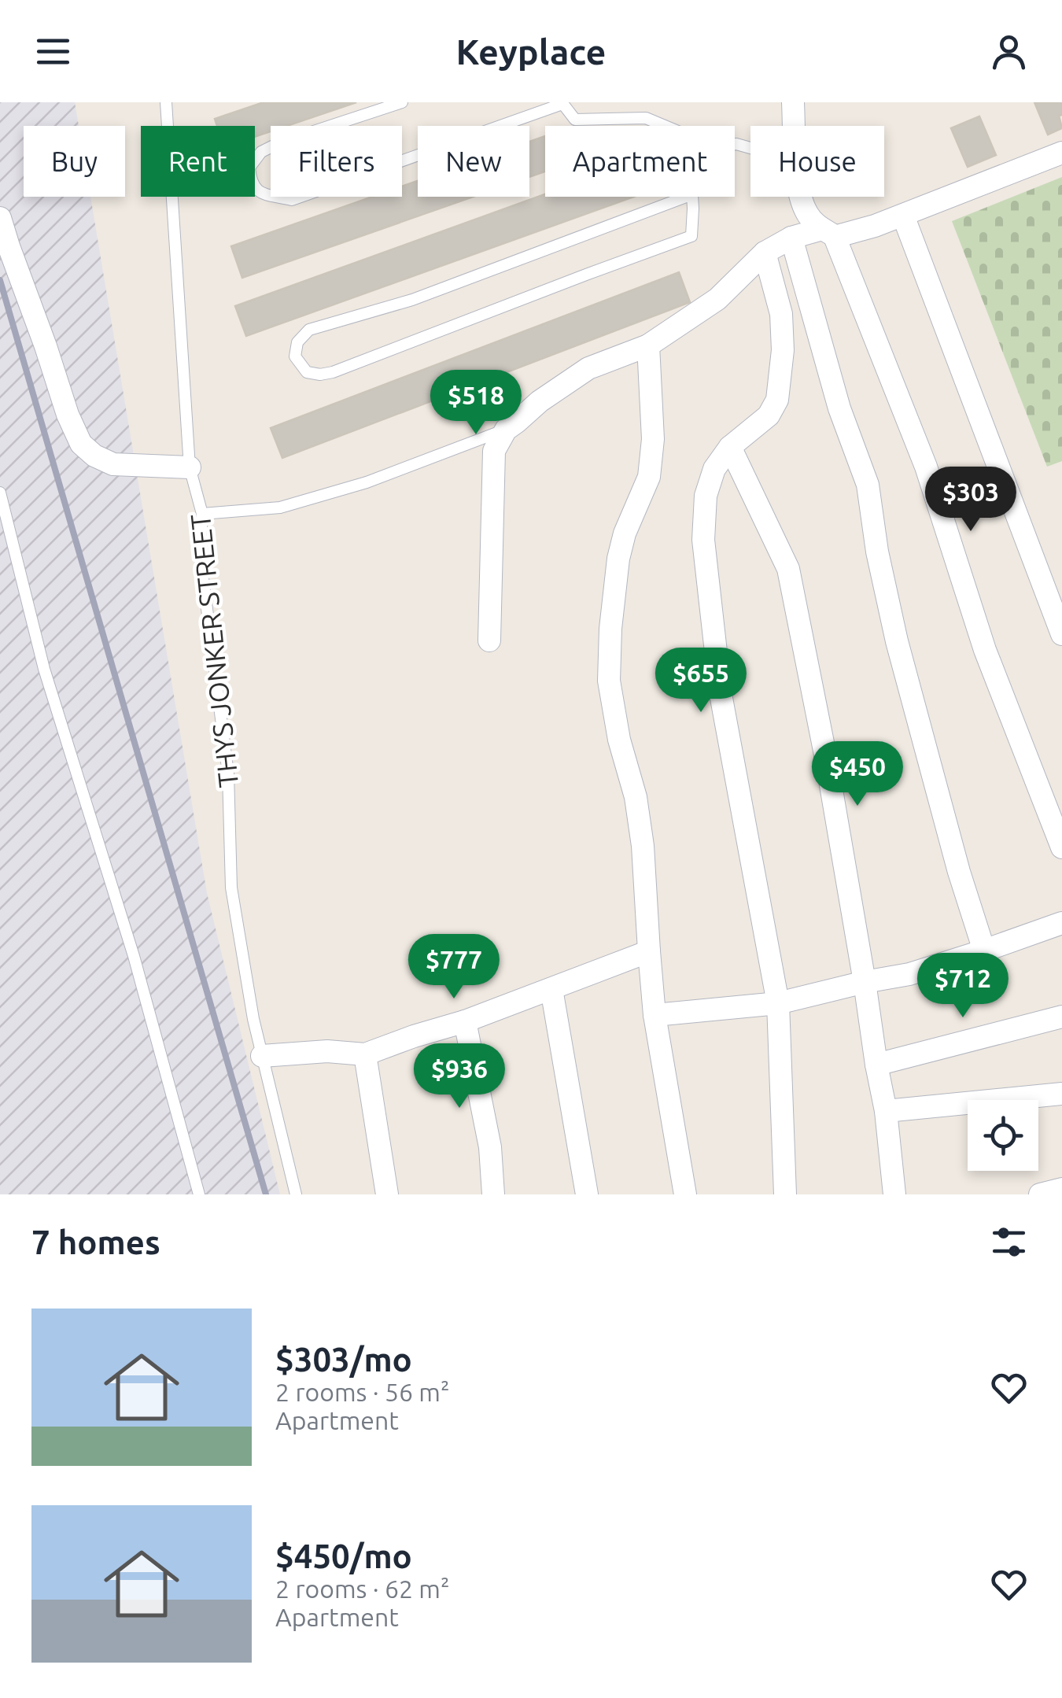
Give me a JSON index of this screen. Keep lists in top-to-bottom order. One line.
{"streets":{"lane":["THYS JONKER STREET"]},"page":{"header":"Keyplace","chip":["Buy","Rent","Filters","New","Apartment","House"],"price":["$518","$303","$655","$450","$777","$712","$936"],"heading":"7 homes","list":[{"name":"$303/mo","note":"2 rooms · 56 m² · Apartment"},{"name":"$450/mo","note":"2 rooms · 62 m² · Apartment"}]}}
